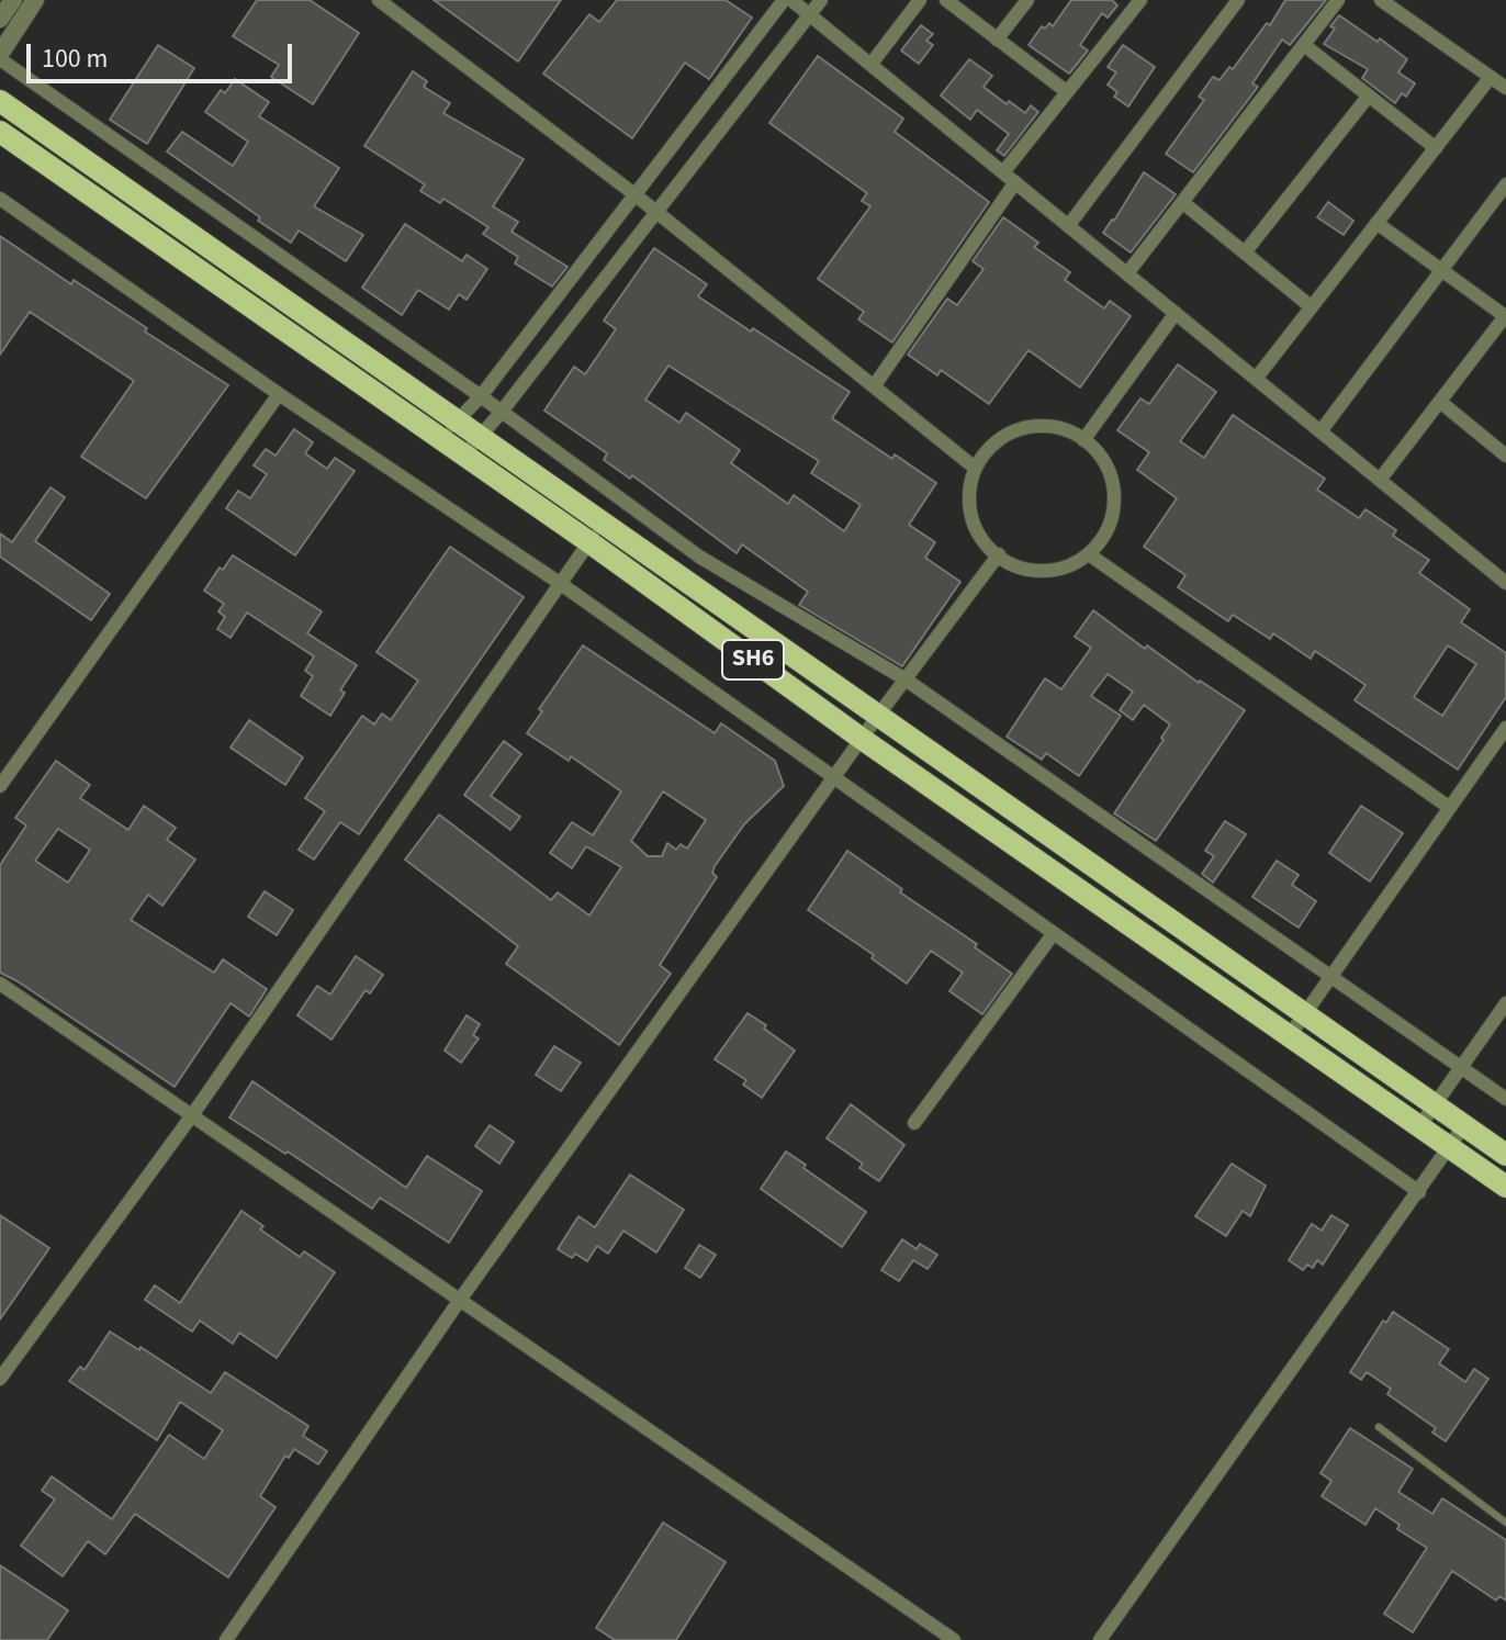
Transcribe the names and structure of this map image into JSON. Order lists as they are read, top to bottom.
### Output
{
  "streets": {
    "main road": ["SH6"]
  },
  "scale_bar": "100 m"
}
